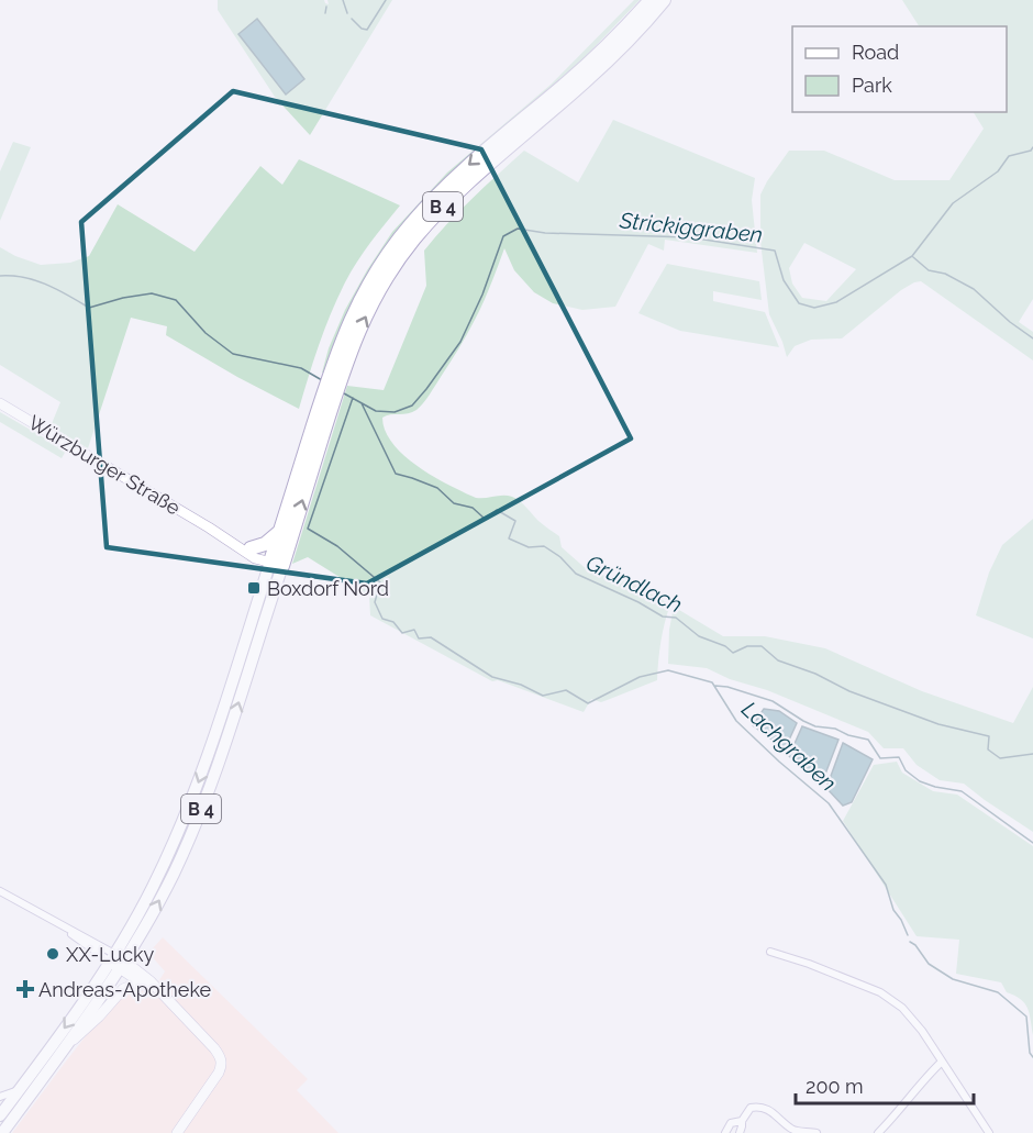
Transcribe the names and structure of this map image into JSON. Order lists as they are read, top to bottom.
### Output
{
  "streets": {
    "highway": ["B 4"],
    "main road": ["Würzburger Straße"]
  },
  "crossings": [
    ["B 4", "Würzburger Straße"]
  ],
  "water": ["Strickiggraben", "Gründlach", "Lachgraben"],
  "places": {
    "transit": ["Boxdorf Nord"],
    "other": ["XX-Lucky"],
    "health": ["Andreas-Apotheke"]
  },
  "legend": ["Road", "Park"],
  "scale_bar": "200 m"
}
